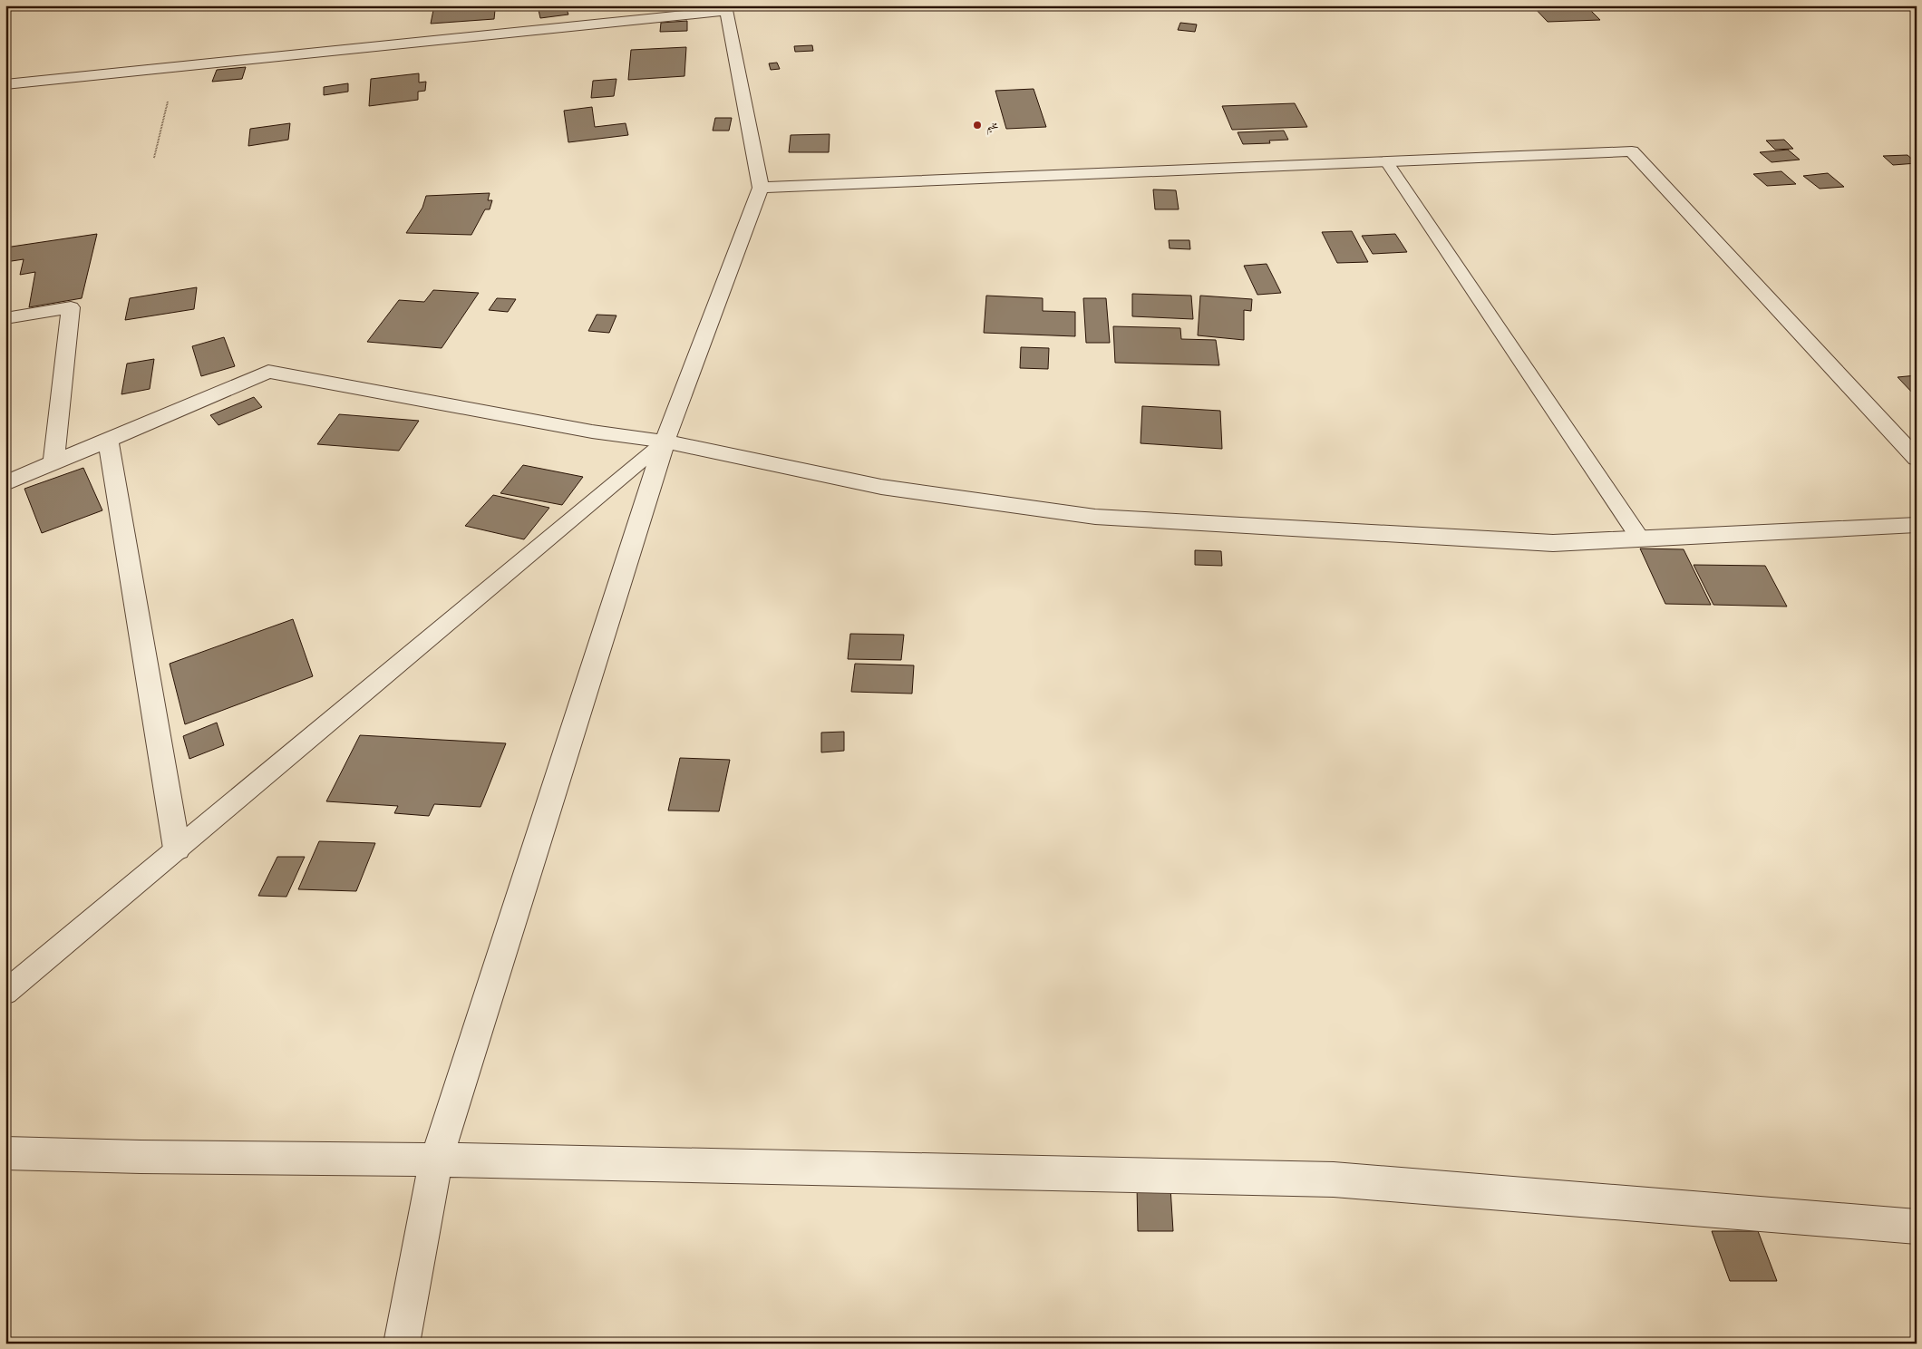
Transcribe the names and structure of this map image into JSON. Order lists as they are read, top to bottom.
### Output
{
  "places": ["مخيم"]
}
